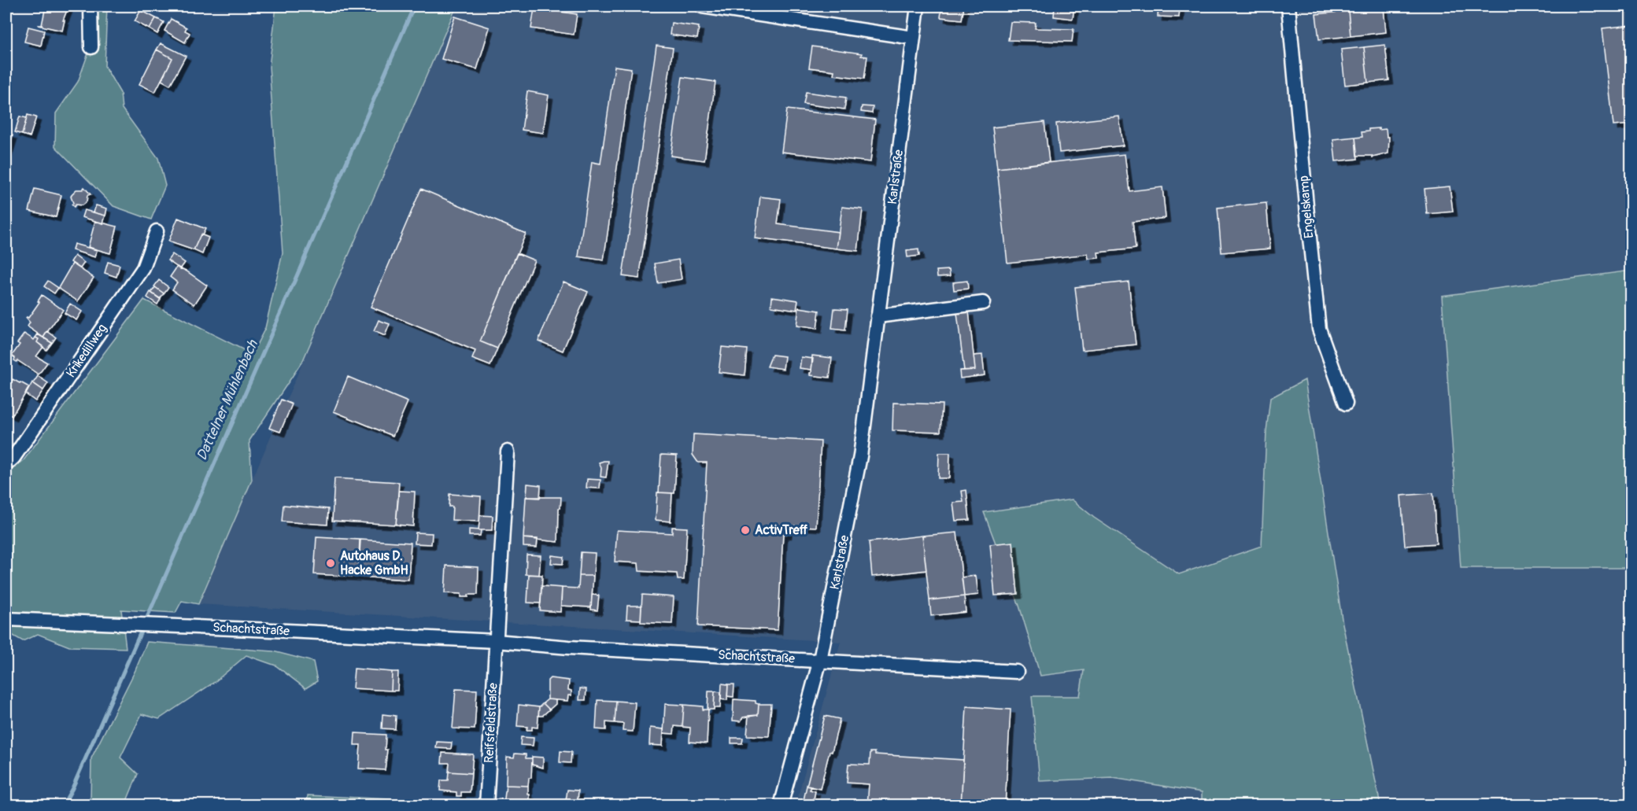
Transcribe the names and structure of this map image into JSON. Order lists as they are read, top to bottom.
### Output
{
  "streets": {
    "street": [
      "Karlstraße",
      "Engelskamp",
      "Krikedillweg",
      "Schachtstraße",
      "Reifsfeldstraße"
    ]
  },
  "crossings": [
    ["Karlstraße", "Schachtstraße"],
    ["Schachtstraße", "Reifsfeldstraße"]
  ],
  "water": ["Dattelner Mühlenbach"],
  "places": ["ActivTreff", "Autohaus D. Hacke GmbH"]
}
